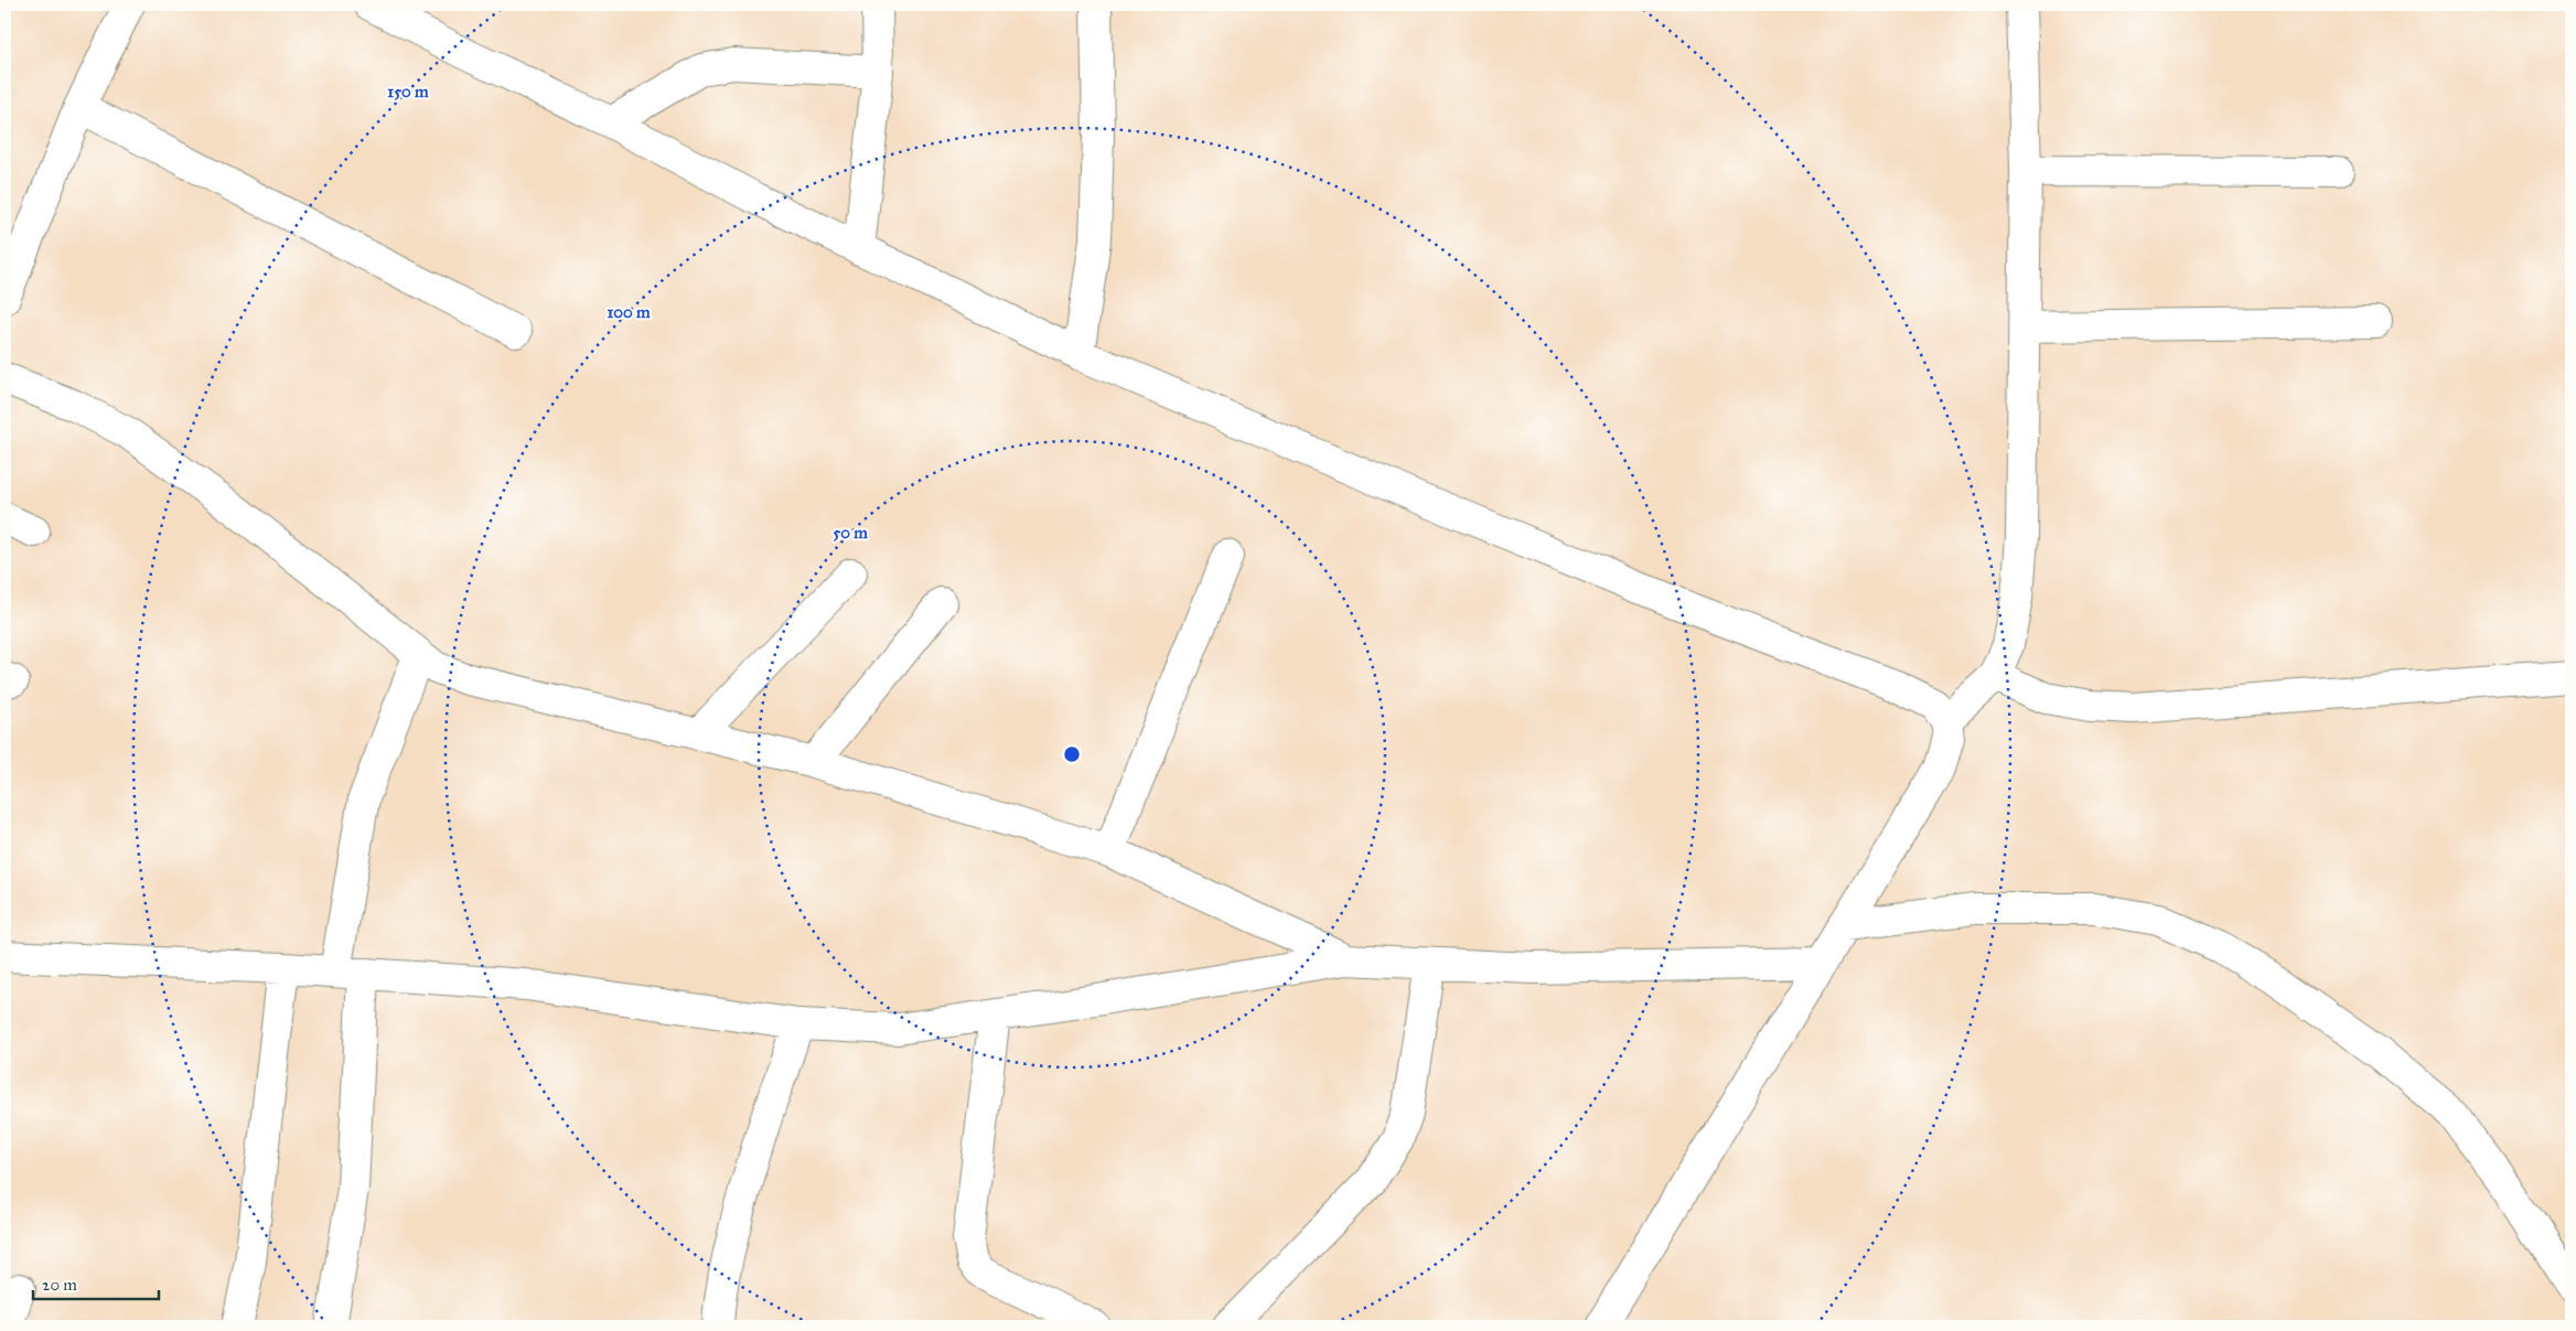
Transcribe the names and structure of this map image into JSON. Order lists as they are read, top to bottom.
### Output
{
  "scale_bar": "20 m",
  "rings": ["150 m", "100 m", "50 m"]
}
